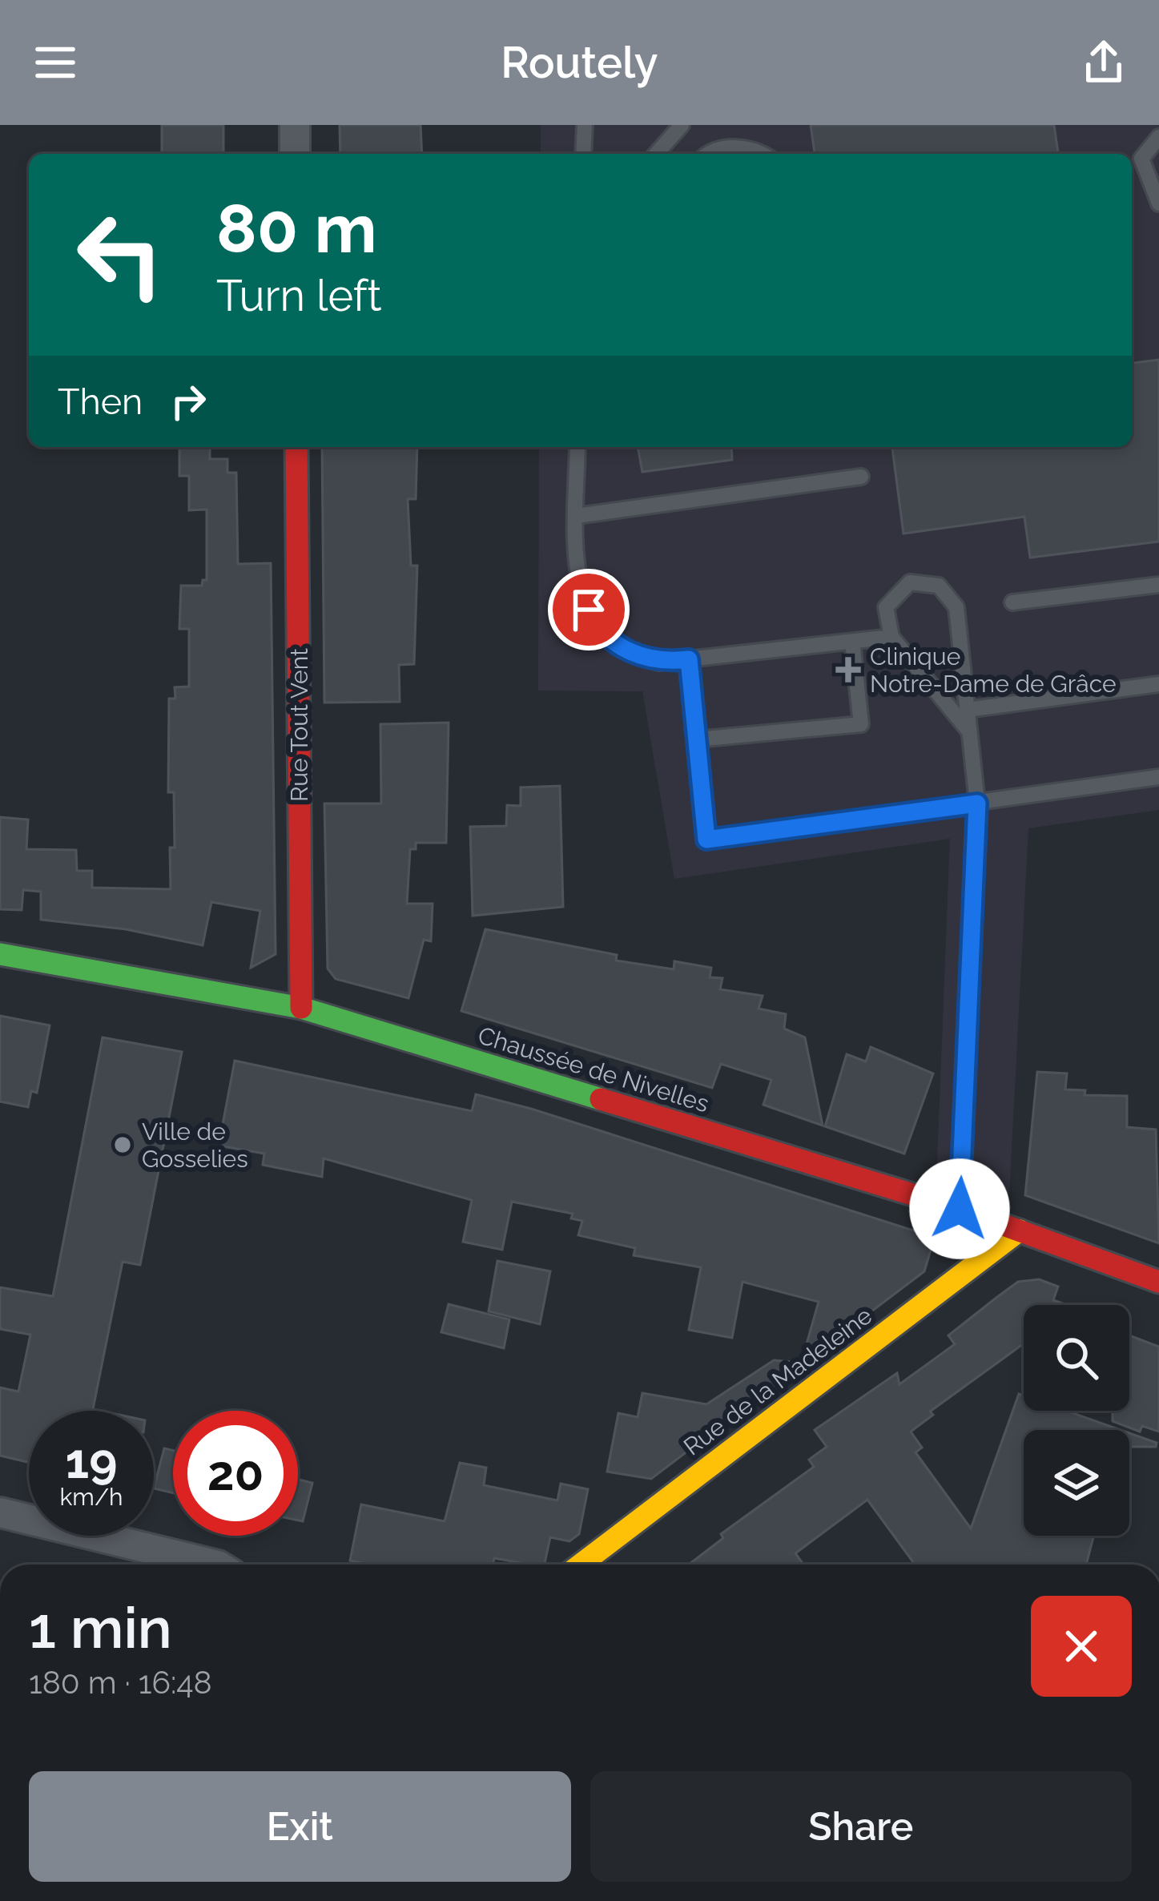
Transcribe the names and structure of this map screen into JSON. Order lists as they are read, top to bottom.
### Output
{
  "streets": {
    "main road": ["Rue Tout Vent", "Chaussée de Nivelles", "Rue de la Madeleine"]
  },
  "crossings": [
    ["Rue Tout Vent", "Chaussée de Nivelles"],
    ["Chaussée de Nivelles", "Rue de la Madeleine"]
  ],
  "places": {
    "health": ["Clinique Notre-Dame de Grâce"],
    "other": ["Ville de Gosselies"]
  },
  "page": {
    "header": "Routely",
    "turn": ["80 m", "Turn left"],
    "then": "Then",
    "speed": "19 km/h",
    "limit": "20",
    "heading": ["1 min", "180 m · 16:48"],
    "buttons": ["Exit", "Share"]
  }
}
